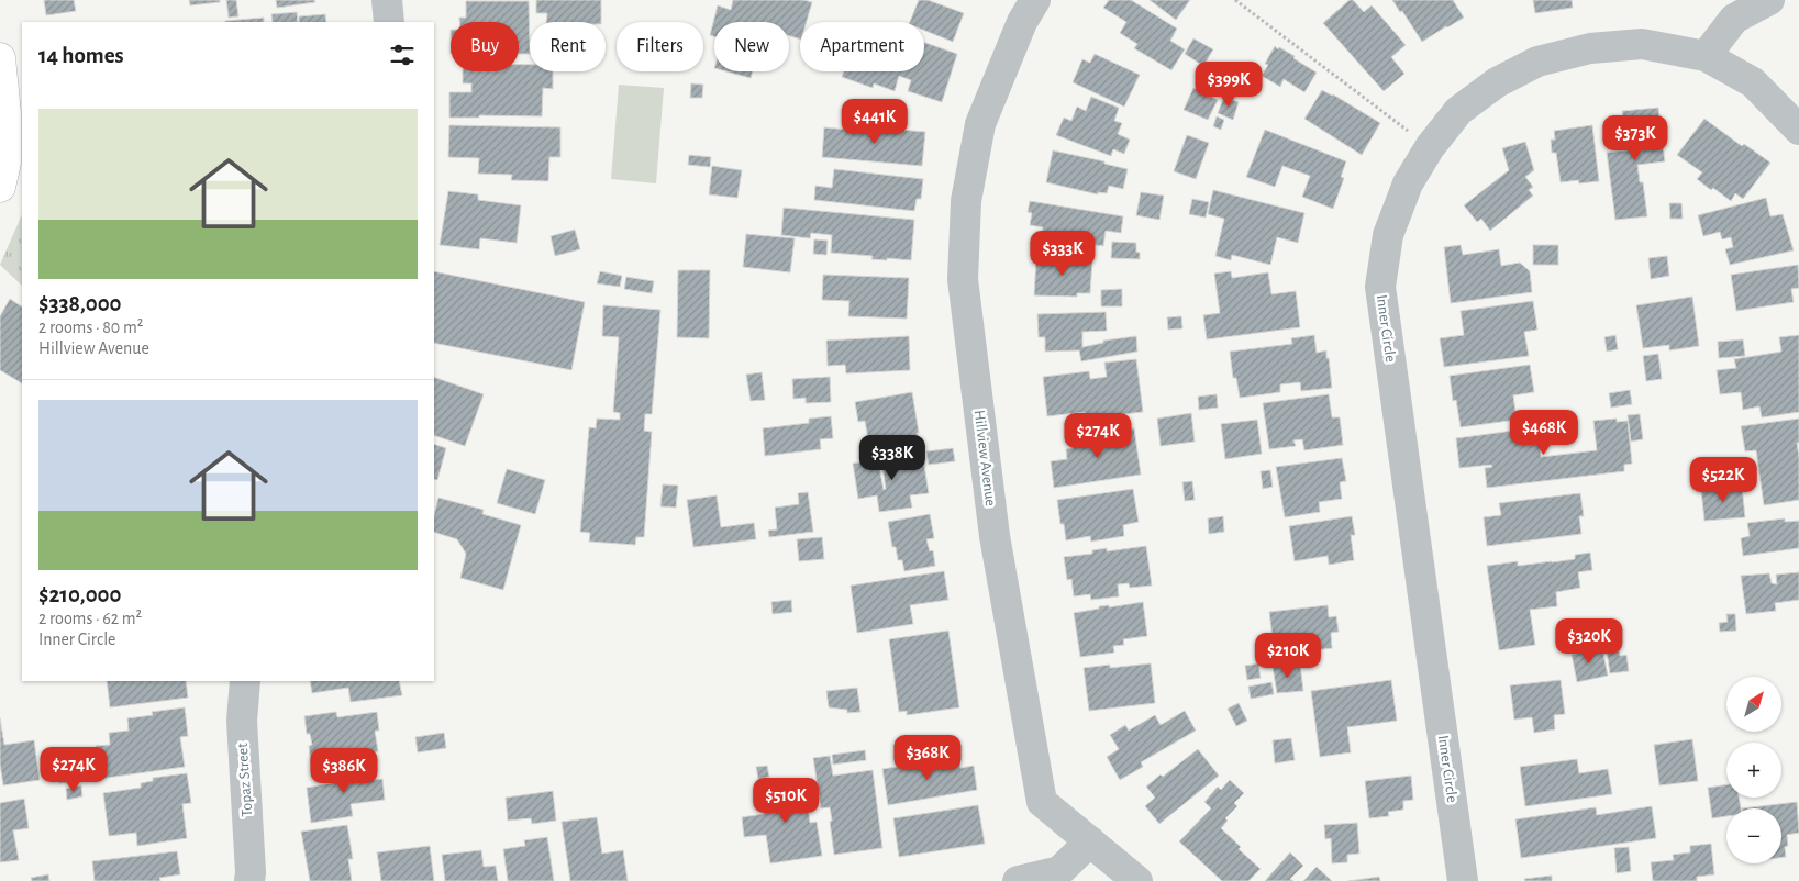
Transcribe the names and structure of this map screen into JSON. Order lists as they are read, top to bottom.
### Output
{
  "streets": {
    "street": ["Inner Circle", "Hillview Avenue", "Topaz Street"]
  },
  "north": "top right",
  "page": {
    "chip": [
      "Buy",
      "Rent",
      "Filters",
      "New",
      "Apartment"
    ],
    "heading": "14 homes",
    "price": [
      "$399K",
      "$441K",
      "$373K",
      "$333K",
      "$468K",
      "$274K",
      "$338K",
      "$522K",
      "$320K",
      "$210K",
      "$368K",
      "$274K",
      "$386K",
      "$510K"
    ],
    "list": [
      {
        "name": "$338,000",
        "note": "2 rooms · 80 m² · Hillview Avenue"
      },
      {
        "name": "$210,000",
        "note": "2 rooms · 62 m² · Inner Circle"
      }
    ],
    "map_buttons": ["+", "−"]
  }
}
